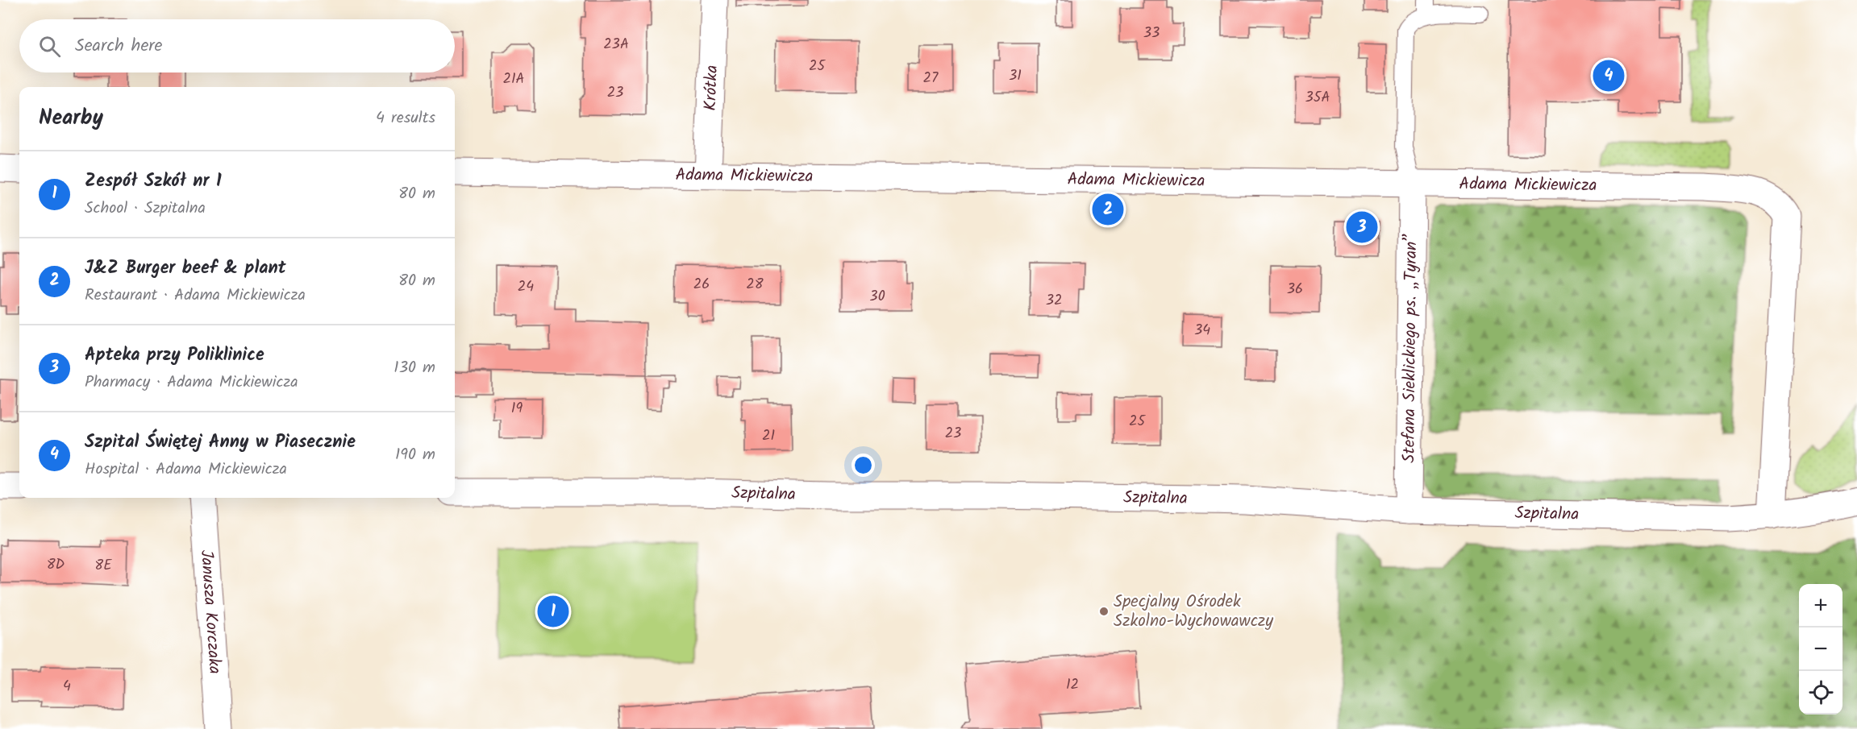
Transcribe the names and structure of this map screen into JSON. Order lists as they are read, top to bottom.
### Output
{
  "streets": {
    "street": [
      "Krótka",
      "Adama Mickiewicza",
      "Stefana Sieklickiego ps. „Tyran”",
      "Szpitalna",
      "Janusza Korczaka"
    ]
  },
  "crossings": [
    ["Krótka", "Adama Mickiewicza"],
    ["Adama Mickiewicza", "Stefana Sieklickiego ps. „Tyran”"],
    ["Adama Mickiewicza", "Szpitalna"],
    ["Stefana Sieklickiego ps. „Tyran”", "Szpitalna"]
  ],
  "places": ["Specjalny Ośrodek Szkolno-Wychowawczy"],
  "house_numbers": [
    "33",
    "23A",
    "25",
    "31",
    "27",
    "21A",
    "23",
    "35A",
    "26",
    "28",
    "24",
    "36",
    "30",
    "32",
    "34",
    "19",
    "25",
    "23",
    "21",
    "8D",
    "8E",
    "12",
    "4"
  ],
  "page": {
    "search": "Search here",
    "pins": [
      "4",
      "2",
      "3",
      "1"
    ],
    "heading": ["Nearby", "4 results"],
    "list": [
      {
        "mark": "1",
        "name": "Zespół Szkół nr 1",
        "note": "School · Szpitalna",
        "value": "80 m"
      },
      {
        "mark": "2",
        "name": "J&Z Burger beef & plant",
        "note": "Restaurant · Adama Mickiewicza",
        "value": "80 m"
      },
      {
        "mark": "3",
        "name": "Apteka przy Poliklinice",
        "note": "Pharmacy · Adama Mickiewicza",
        "value": "130 m"
      },
      {
        "mark": "4",
        "name": "Szpital Świętej Anny w Piasecznie",
        "note": "Hospital · Adama Mickiewicza",
        "value": "190 m"
      }
    ],
    "map_buttons": ["+", "−"]
  }
}
